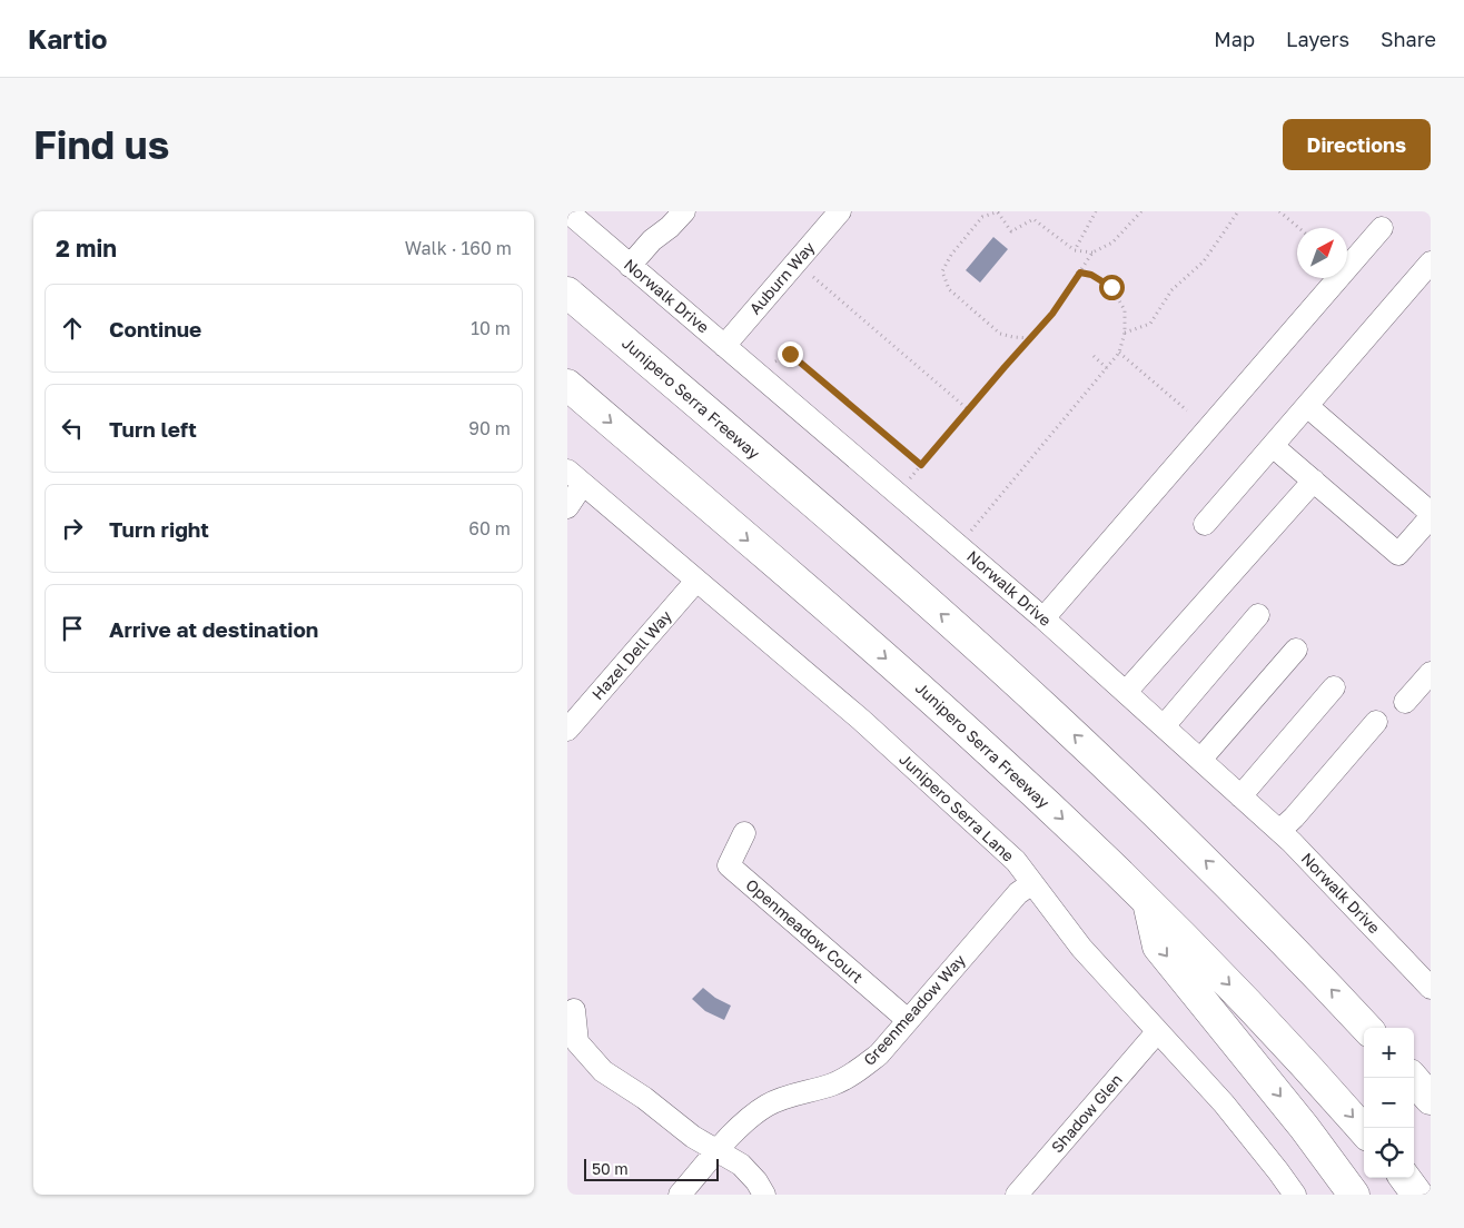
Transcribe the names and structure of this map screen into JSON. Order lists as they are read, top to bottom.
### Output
{
  "streets": {
    "highway": ["Junipero Serra Freeway"],
    "street": [
      "Auburn Way",
      "Norwalk Drive",
      "Hazel Dell Way",
      "Junipero Serra Lane",
      "Openmeadow Court",
      "Greenmeadow Way",
      "Shadow Glen"
    ]
  },
  "crossings": [
    ["Auburn Way", "Norwalk Drive"],
    ["Hazel Dell Way", "Junipero Serra Lane"],
    ["Junipero Serra Lane", "Greenmeadow Way"],
    ["Junipero Serra Lane", "Shadow Glen"],
    ["Openmeadow Court", "Greenmeadow Way"]
  ],
  "scale_bar": "50 m",
  "north": "top right",
  "page": {
    "header": "Kartio",
    "nav": ["Map", "Layers", "Share"],
    "buttons": "Directions",
    "title": "Find us",
    "heading": ["2 min", "Walk · 160 m"],
    "list": [
      ["Continue", "10 m"],
      ["Turn left", "90 m"],
      ["Turn right", "60 m"],
      "Arrive at destination"
    ],
    "map_buttons": ["+", "−"],
    "scale": "50 m"
  }
}
